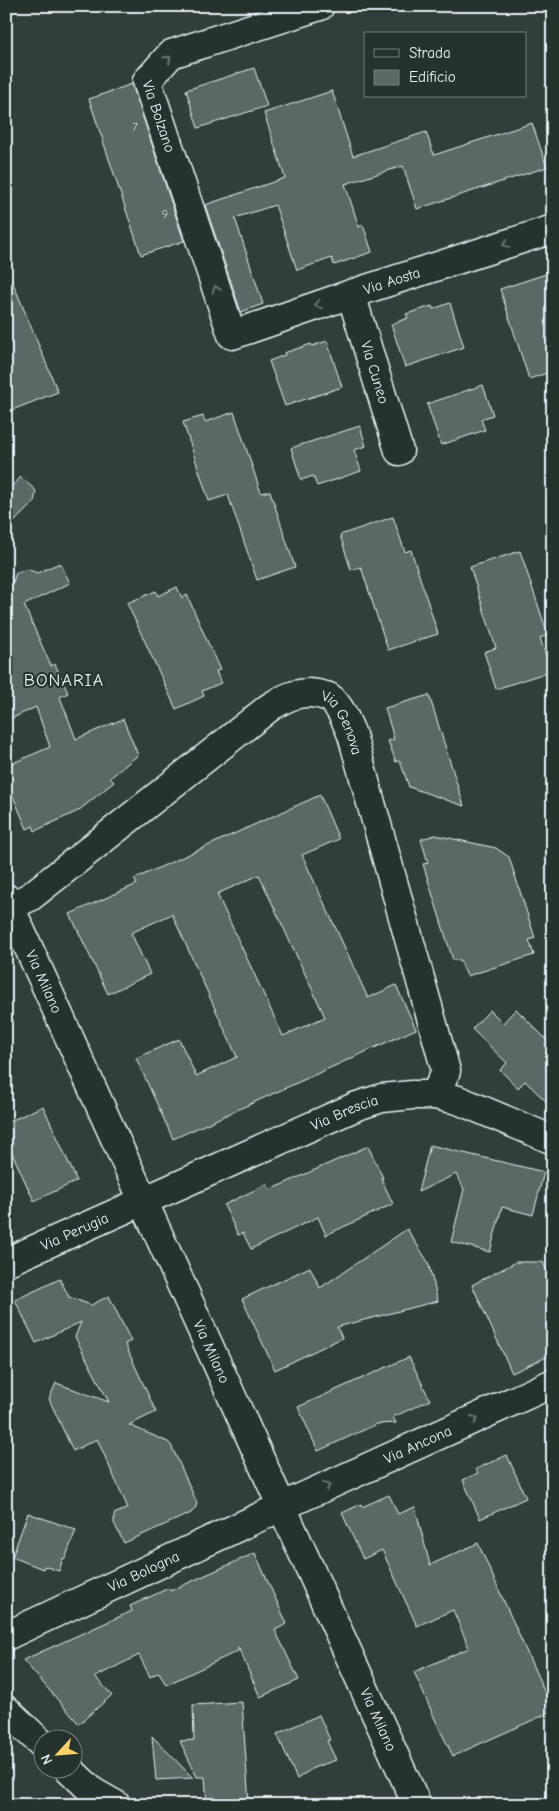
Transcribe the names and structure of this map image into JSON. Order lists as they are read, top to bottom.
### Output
{
  "streets": {
    "street": [
      "Via Bolzano",
      "Via Aosta",
      "Via Cuneo",
      "Via Genova",
      "Via Milano",
      "Via Brescia",
      "Via Perugia",
      "Via Ancona",
      "Via Bologna"
    ]
  },
  "crossings": [
    ["Via Bolzano", "Via Aosta"],
    ["Via Aosta", "Via Cuneo"],
    ["Via Genova", "Via Milano"],
    ["Via Genova", "Via Brescia"],
    ["Via Milano", "Via Brescia"],
    ["Via Milano", "Via Perugia"],
    ["Via Milano", "Via Ancona"],
    ["Via Milano", "Via Bologna"],
    ["Via Brescia", "Via Perugia"],
    ["Via Ancona", "Via Bologna"]
  ],
  "one_way": ["Via Aosta", "Via Ancona"],
  "districts": ["BONARIA"],
  "house_numbers": ["7", "9"],
  "legend": ["Strada", "Edificio"],
  "north": "bottom left"
}
